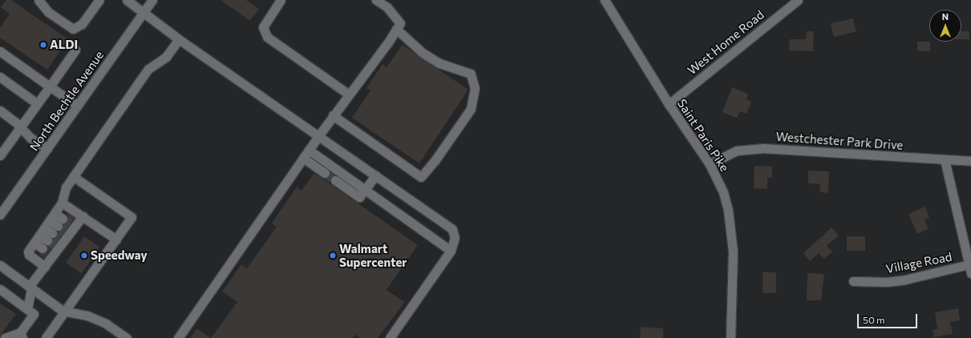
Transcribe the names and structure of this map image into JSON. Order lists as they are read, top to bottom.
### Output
{
  "streets": {
    "street": [
      "West Home Road",
      "North Bechtle Avenue",
      "Saint Paris Pike",
      "Westchester Park Drive",
      "Village Road"
    ]
  },
  "crossings": [
    ["West Home Road", "Saint Paris Pike"],
    ["Saint Paris Pike", "Westchester Park Drive"]
  ],
  "places": ["ALDI", "Speedway", "Walmart Supercenter"],
  "scale_bar": "50 m",
  "north": "top"
}
